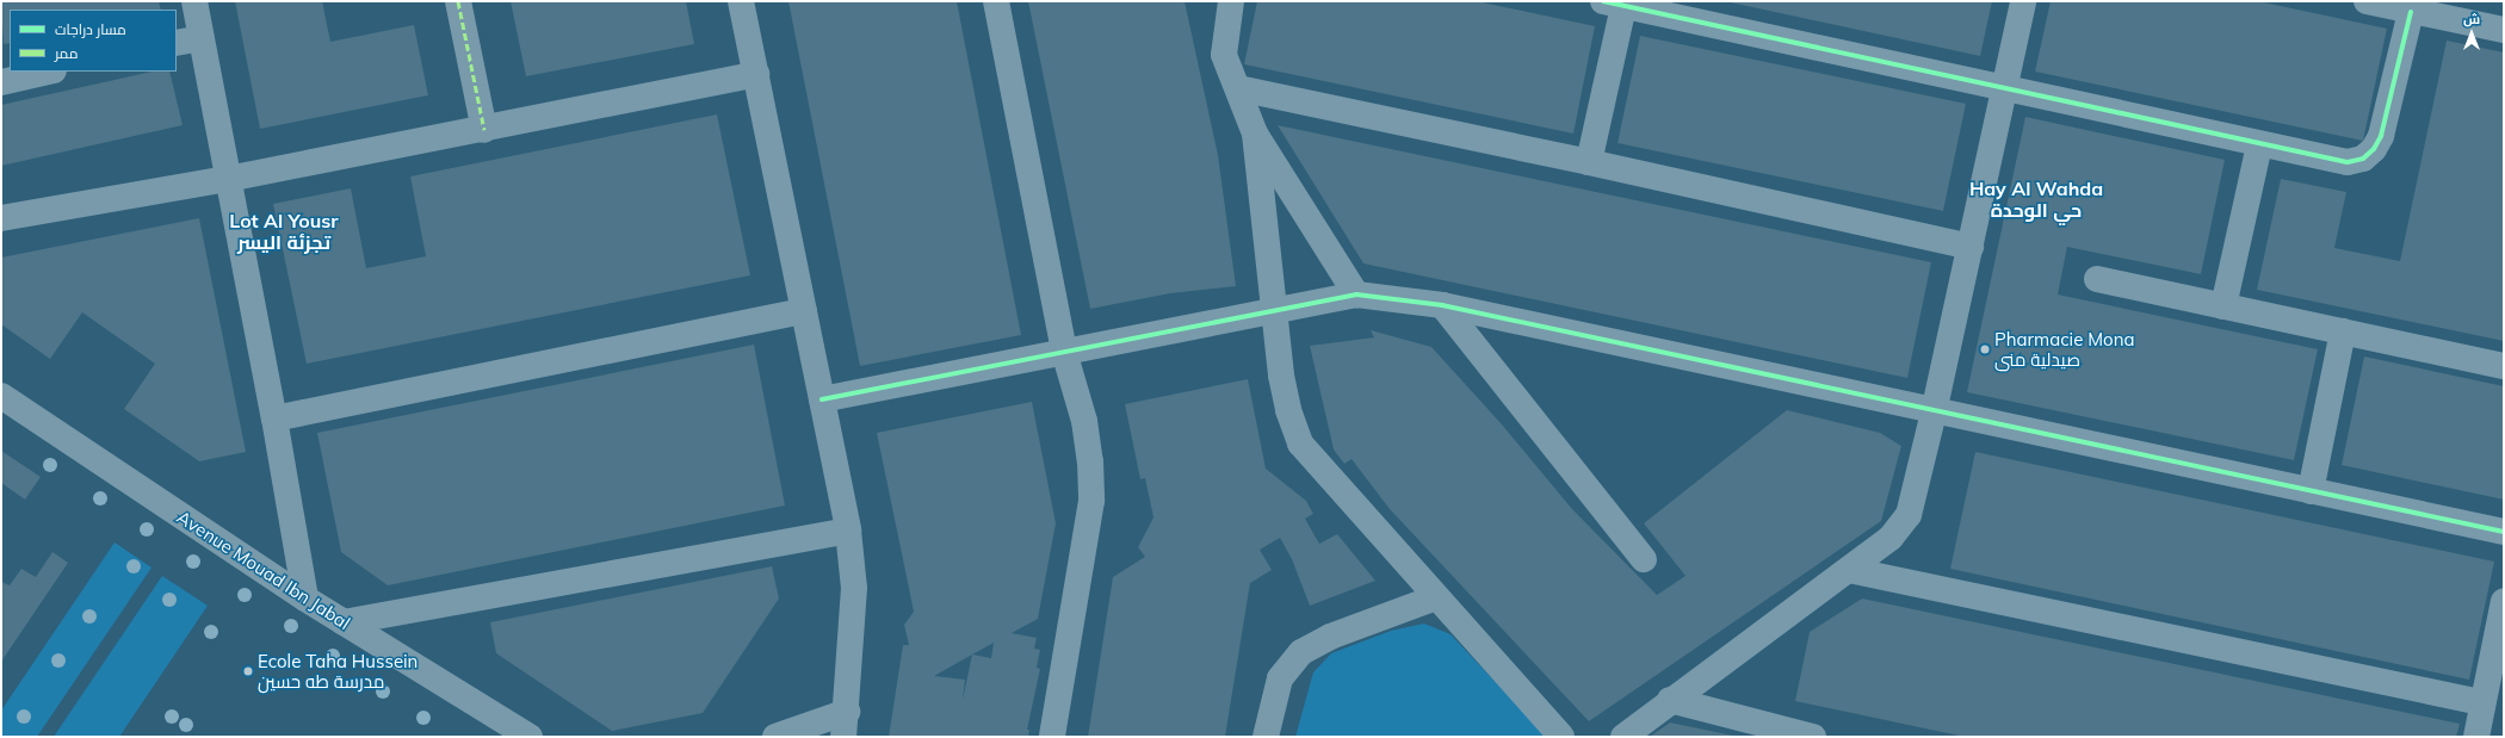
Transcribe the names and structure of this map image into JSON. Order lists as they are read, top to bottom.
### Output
{
  "streets": {
    "street": ["Avenue Mouad Ibn Jabal"]
  },
  "districts": ["Hay Al Wahda حي الوحدة", "Lot Al Yousr تجزئة اليسر"],
  "places": ["Pharmacie Mona صيدلية منى", "Ecole Taha Hussein مدرسة طه حسين"],
  "legend": ["مسار دراجات", "ممر"],
  "north": "top"
}
